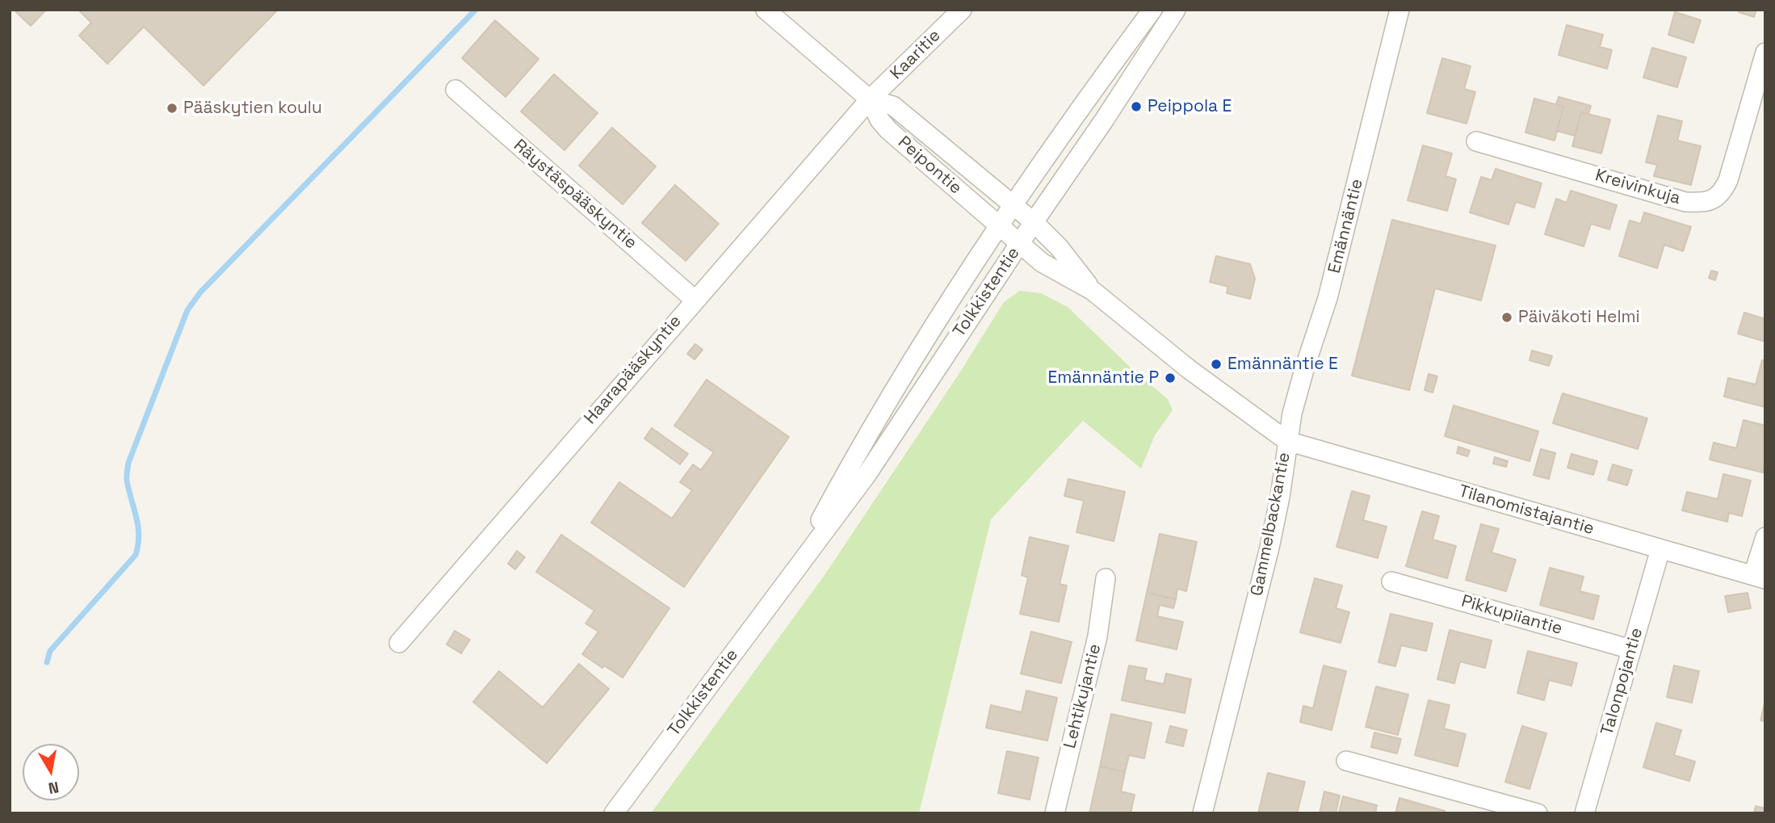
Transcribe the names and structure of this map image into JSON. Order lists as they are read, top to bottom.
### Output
{
  "streets": {
    "street": [
      "Kaaritie",
      "Peipontie",
      "Kreivinkuja",
      "Räystäspääskyntie",
      "Emännäntie",
      "Tolkkistentie",
      "Haarapääskyntie",
      "Tilanomistajantie",
      "Gammelbackantie",
      "Pikkupiiantie",
      "Talonpojantie",
      "Lehtikujantie"
    ]
  },
  "crossings": [
    ["Kaaritie", "Peipontie"],
    ["Kaaritie", "Haarapääskyntie"],
    ["Peipontie", "Tolkkistentie"],
    ["Peipontie", "Haarapääskyntie"],
    ["Peipontie", "Gammelbackantie"],
    ["Räystäspääskyntie", "Haarapääskyntie"],
    ["Emännäntie", "Tilanomistajantie"],
    ["Emännäntie", "Gammelbackantie"],
    ["Tolkkistentie", "Gammelbackantie"],
    ["Tilanomistajantie", "Gammelbackantie"],
    ["Tilanomistajantie", "Talonpojantie"],
    ["Pikkupiiantie", "Talonpojantie"]
  ],
  "places": [
    "Peippola E",
    "Pääskytien koulu",
    "Päiväkoti Helmi",
    "Emännäntie E",
    "Emännäntie P"
  ],
  "north": "bottom"
}
